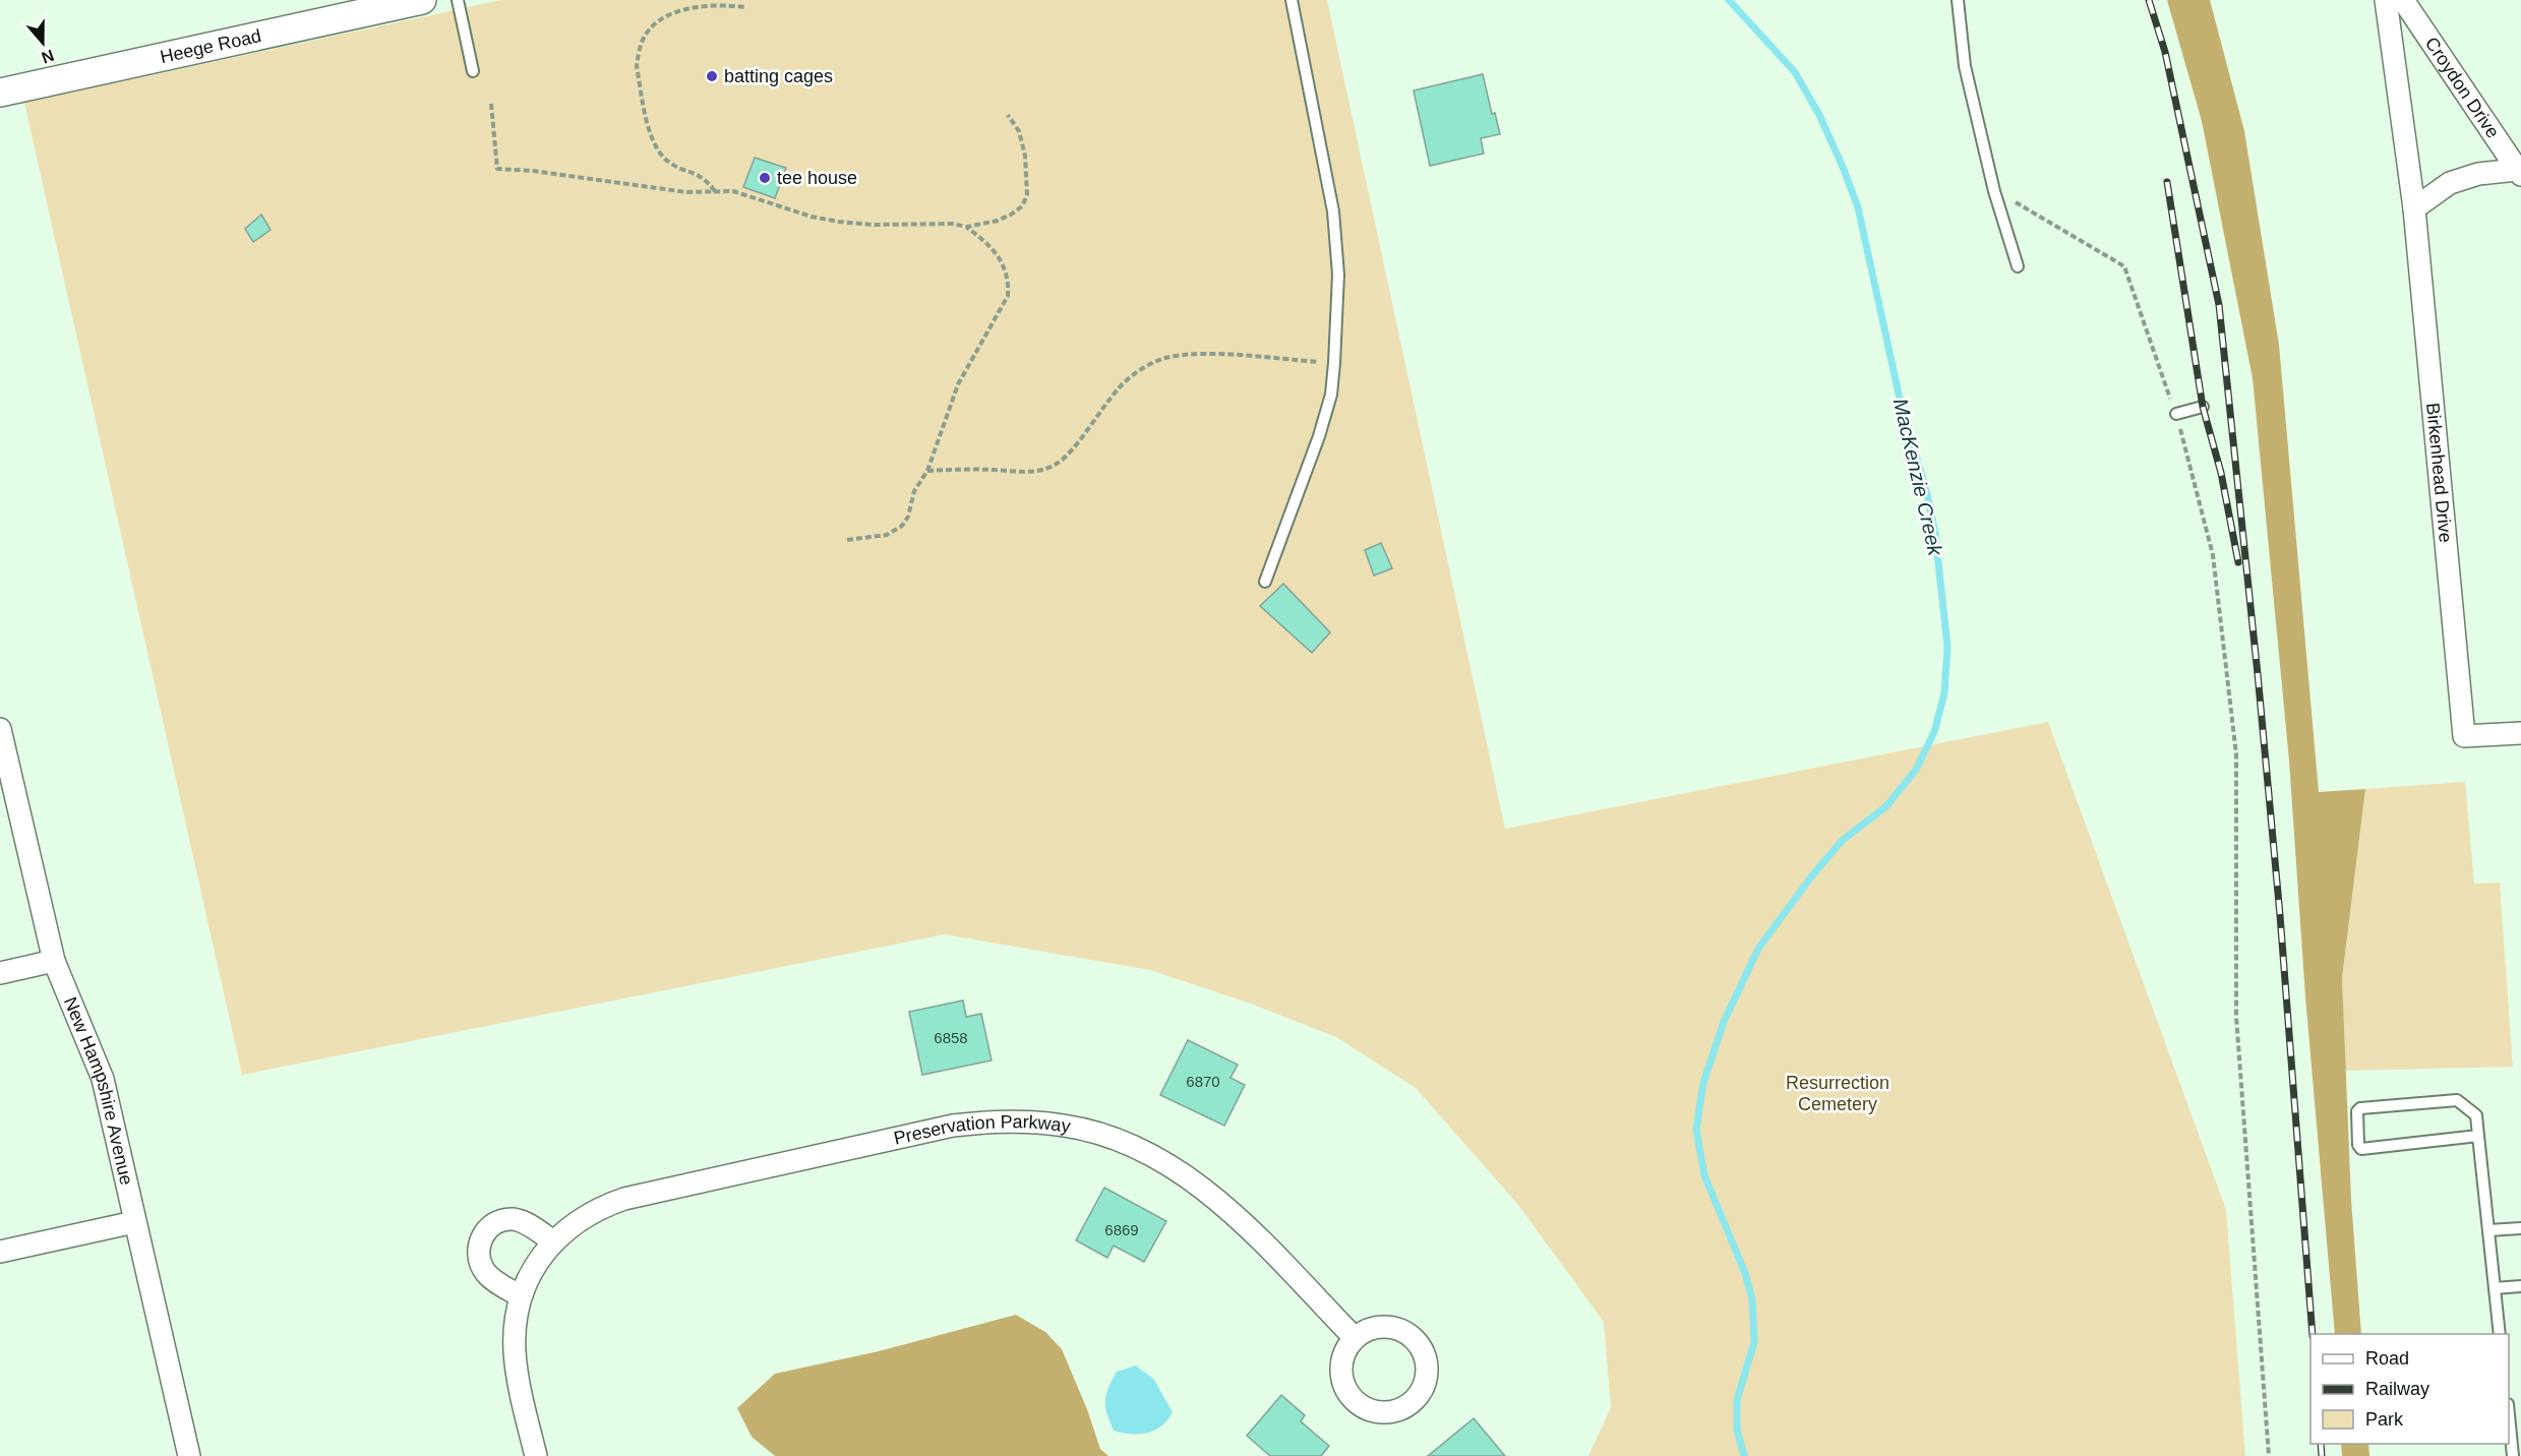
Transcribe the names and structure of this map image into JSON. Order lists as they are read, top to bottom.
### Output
{
  "streets": {
    "street": [
      "Heege Road",
      "Croydon Drive",
      "Birkenhead Drive",
      "New Hampshire Avenue",
      "Preservation Parkway"
    ]
  },
  "water": ["MacKenzie Creek"],
  "parks": ["Resurrection Cemetery"],
  "places": ["batting cages", "tee house"],
  "house_numbers": ["6858", "6870", "6869"],
  "legend": ["Road", "Railway", "Park"],
  "north": "bottom"
}
